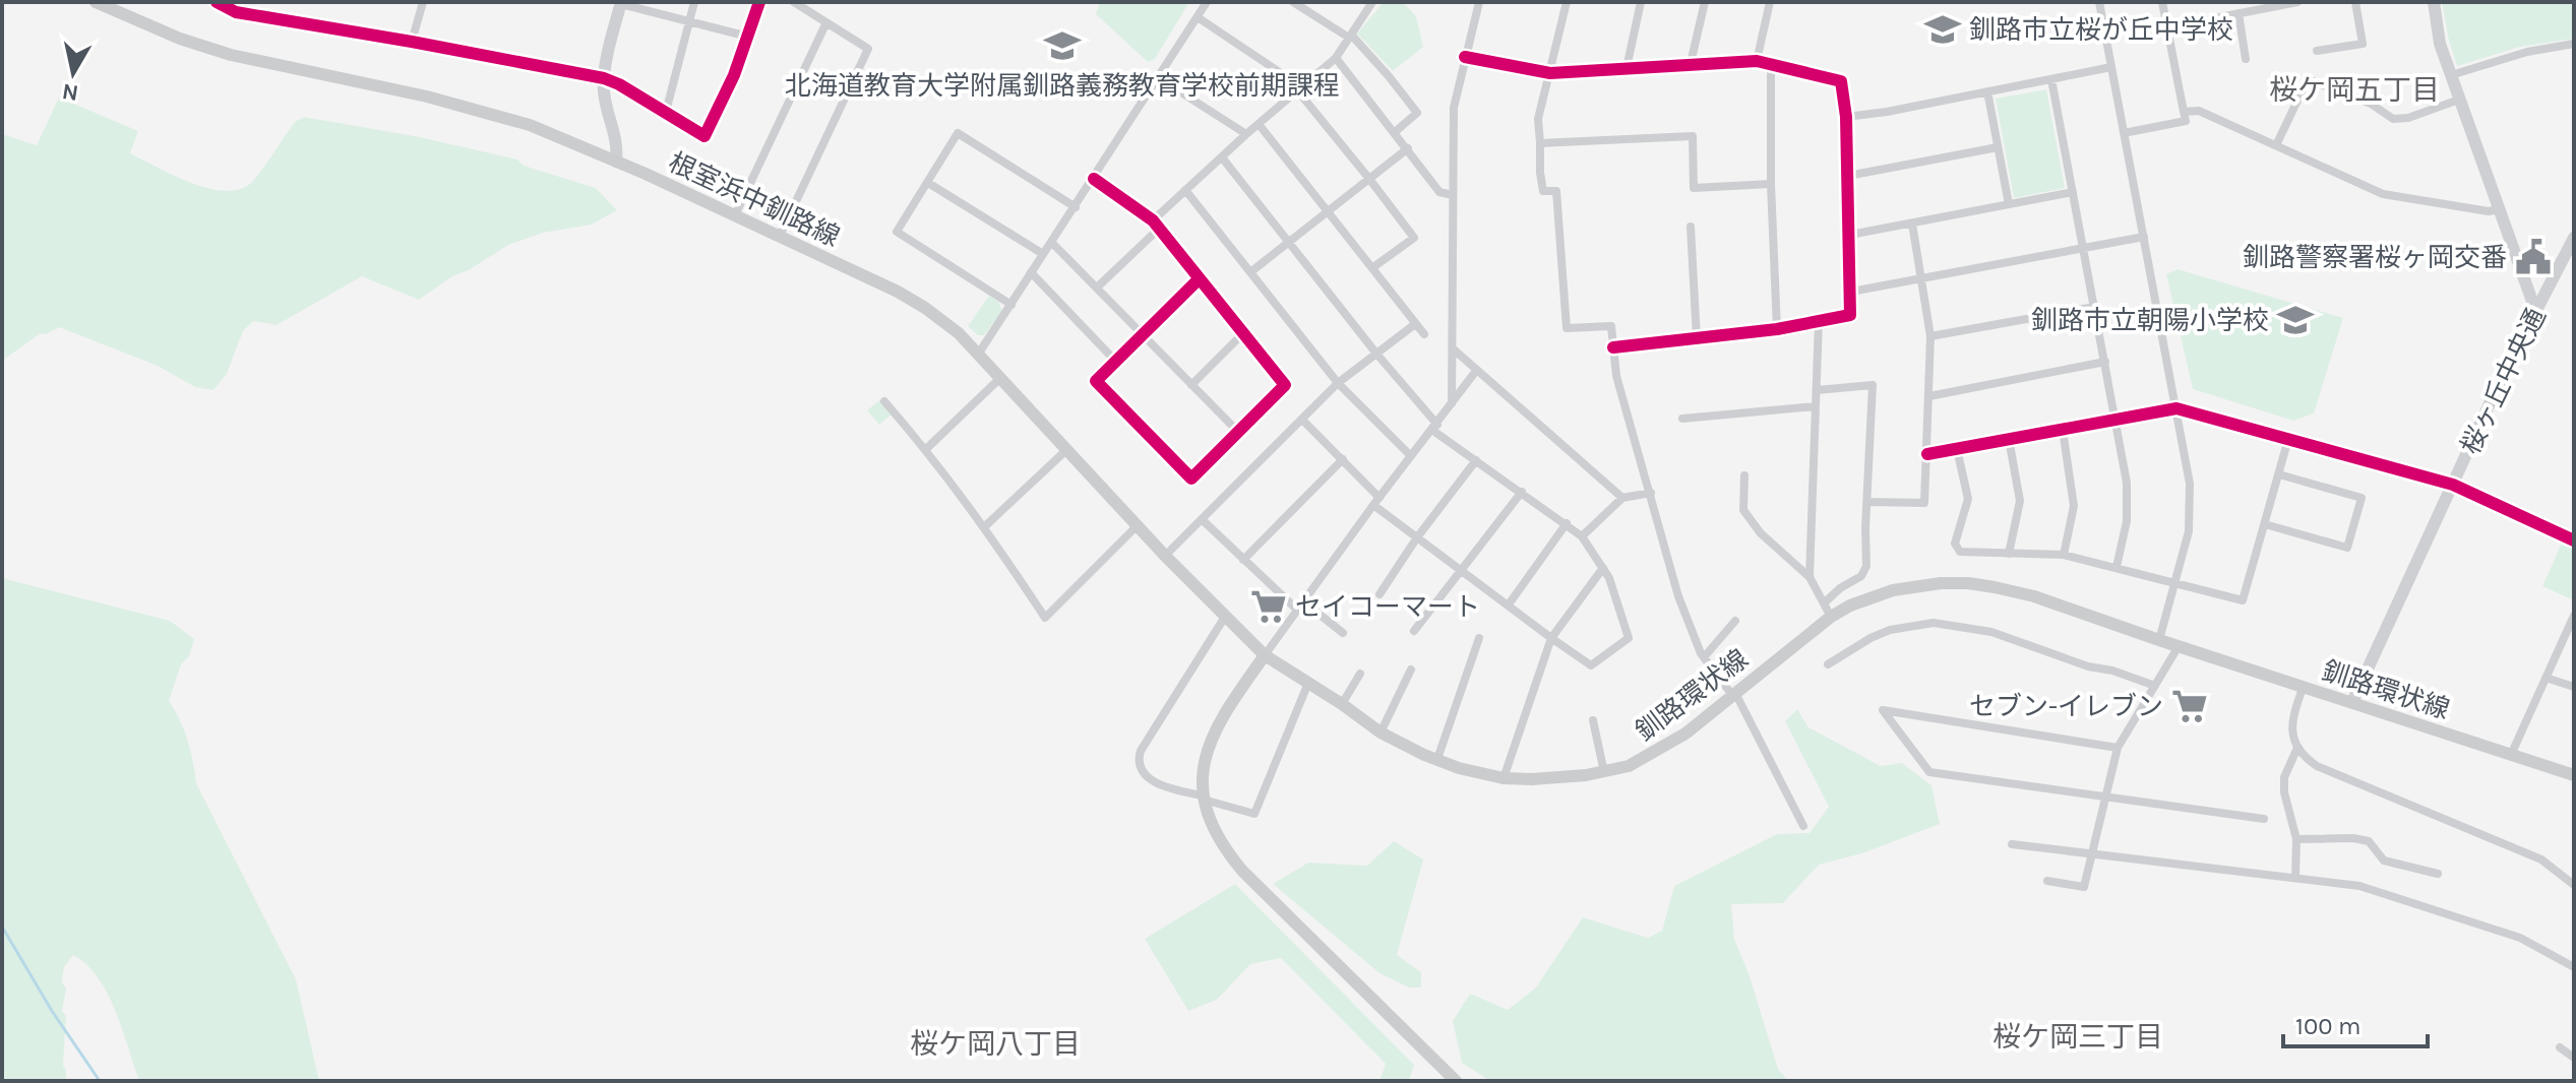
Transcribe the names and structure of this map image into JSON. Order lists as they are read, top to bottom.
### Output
{
  "streets": {
    "main road": ["根室浜中釧路線", "釧路環状線"],
    "street": ["桜ヶ丘中央通"]
  },
  "crossings": [
    ["根室浜中釧路線", "釧路環状線"],
    ["桜ヶ丘中央通", "釧路環状線"]
  ],
  "districts": ["桜ケ岡五丁目", "桜ケ岡三丁目", "桜ケ岡八丁目"],
  "places": {
    "school or university": ["釧路市立桜が丘中学校", "北海道教育大学附属釧路義務教育学校前期課程", "釧路市立朝陽小学校"],
    "public building": ["釧路警察署桜ヶ岡交番"],
    "supermarket": ["セイコーマート", "セブン-イレブン"]
  },
  "scale_bar": "100 m",
  "north": "bottom"
}
